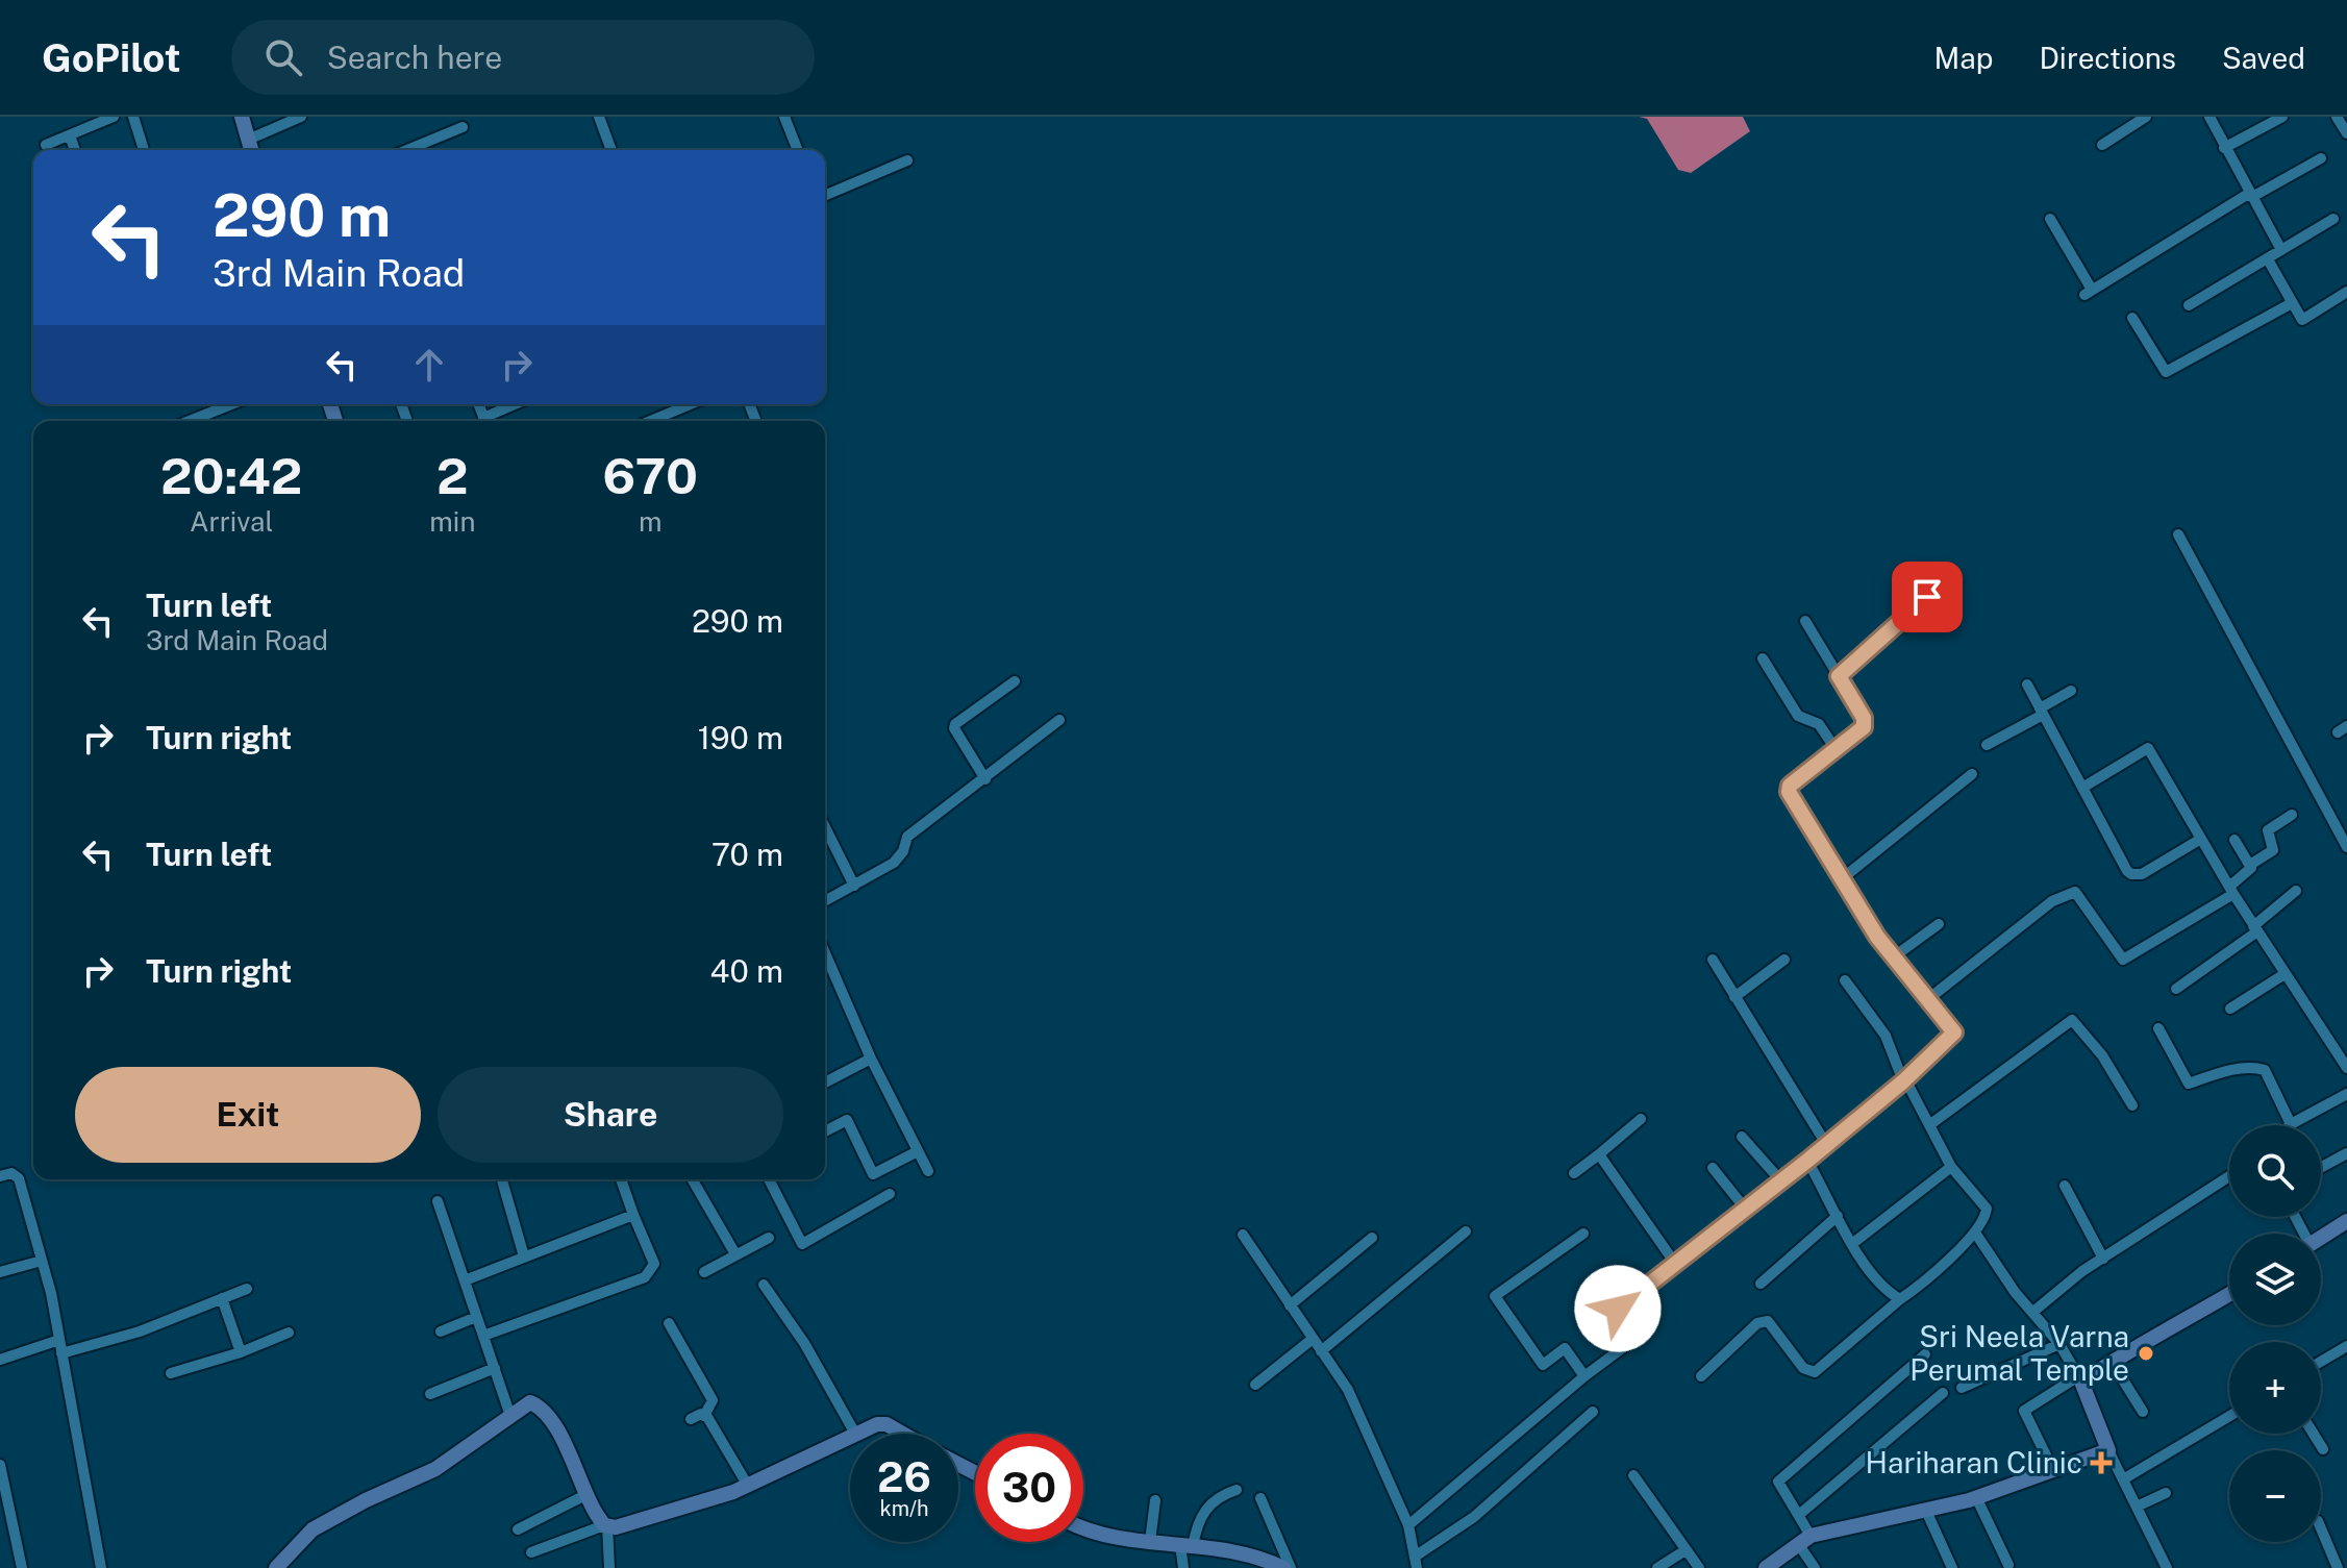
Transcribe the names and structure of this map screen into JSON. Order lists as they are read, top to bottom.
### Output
{
  "places": {
    "other": ["Sri Neela Varna Perumal Temple"],
    "health": ["Hariharan Clinic"]
  },
  "page": {
    "header": "GoPilot",
    "search": "Search here",
    "nav": ["Map", "Directions", "Saved"],
    "turn": ["290 m", "3rd Main Road"],
    "eta": [
      "20:42",
      "Arrival",
      "2",
      "min",
      "670",
      "m"
    ],
    "list": [
      {
        "name": "Turn left",
        "note": "3rd Main Road",
        "value": "290 m"
      },
      {
        "name": "Turn right",
        "value": "190 m"
      },
      {
        "name": "Turn left",
        "value": "70 m"
      },
      {
        "name": "Turn right",
        "value": "40 m"
      }
    ],
    "buttons": ["Exit", "Share"],
    "map_buttons": ["+", "−"],
    "speed": "26 km/h",
    "limit": "30"
  }
}
